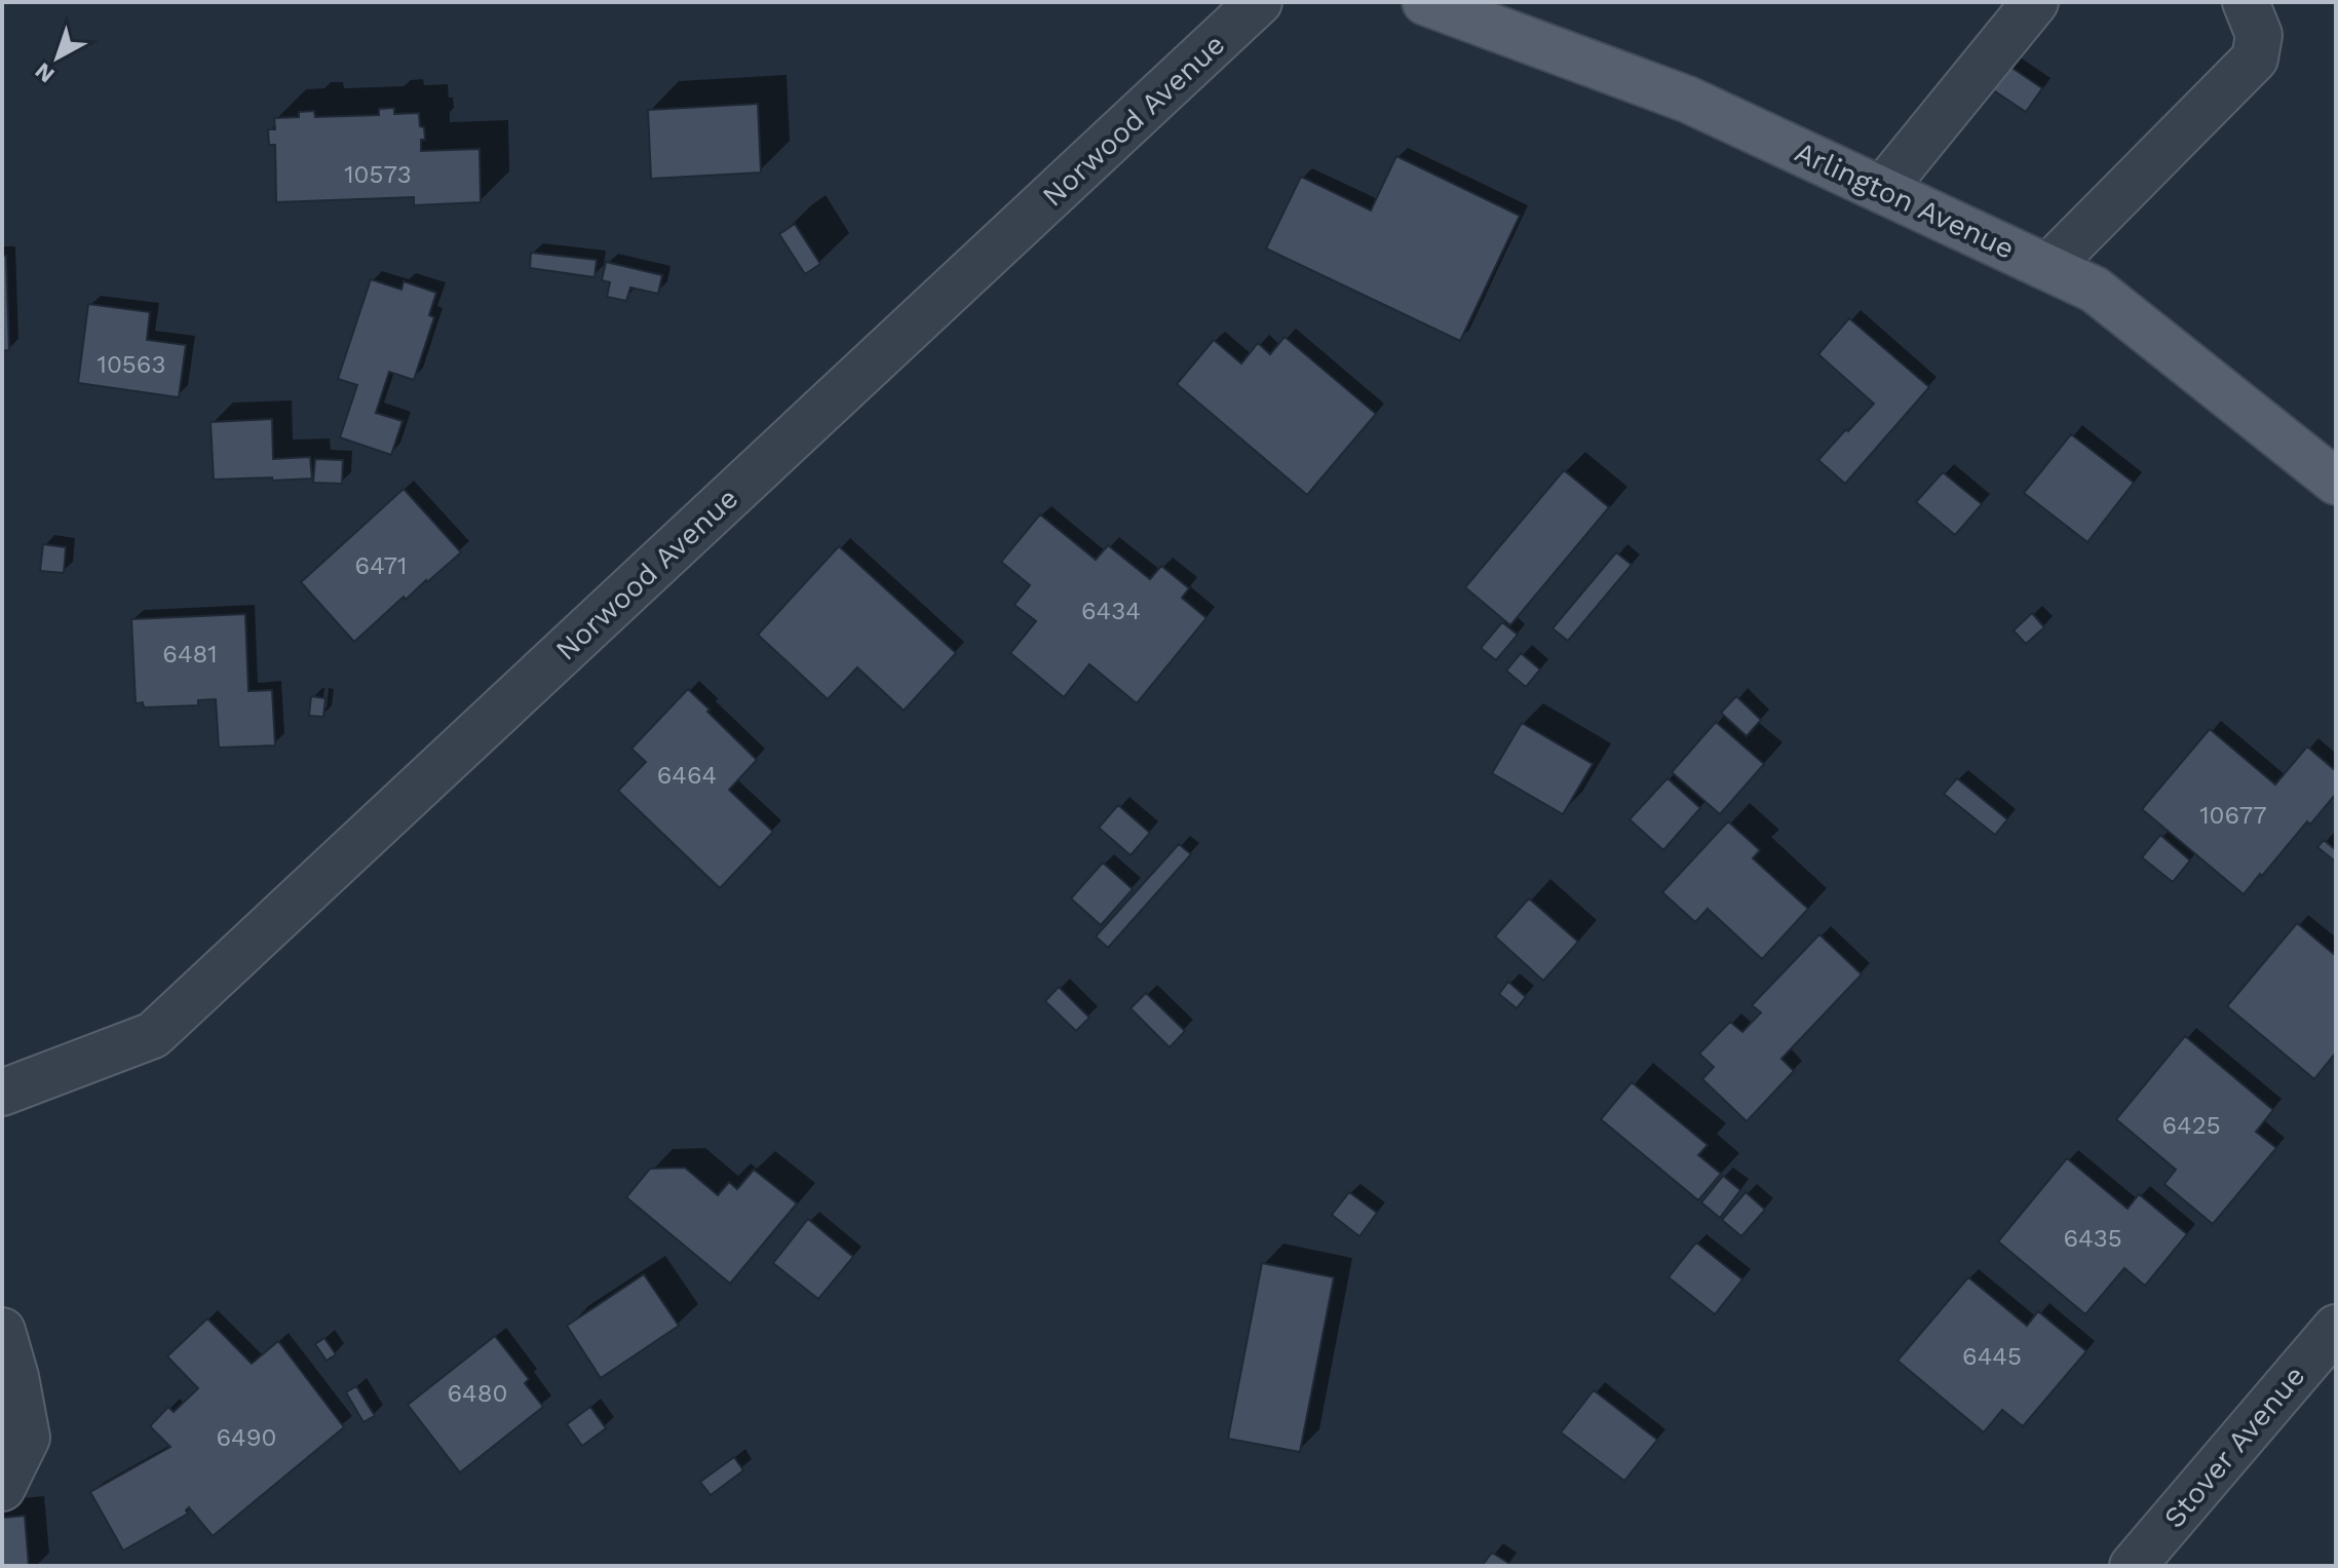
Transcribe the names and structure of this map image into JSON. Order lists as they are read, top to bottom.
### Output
{
  "streets": {
    "main road": ["Arlington Avenue"],
    "street": ["Norwood Avenue", "Stover Avenue"]
  },
  "house_numbers": [
    "10573",
    "10563",
    "6471",
    "6434",
    "6481",
    "6464",
    "10677",
    "6425",
    "6435",
    "6445",
    "6480",
    "6490"
  ],
  "north": "bottom left"
}
